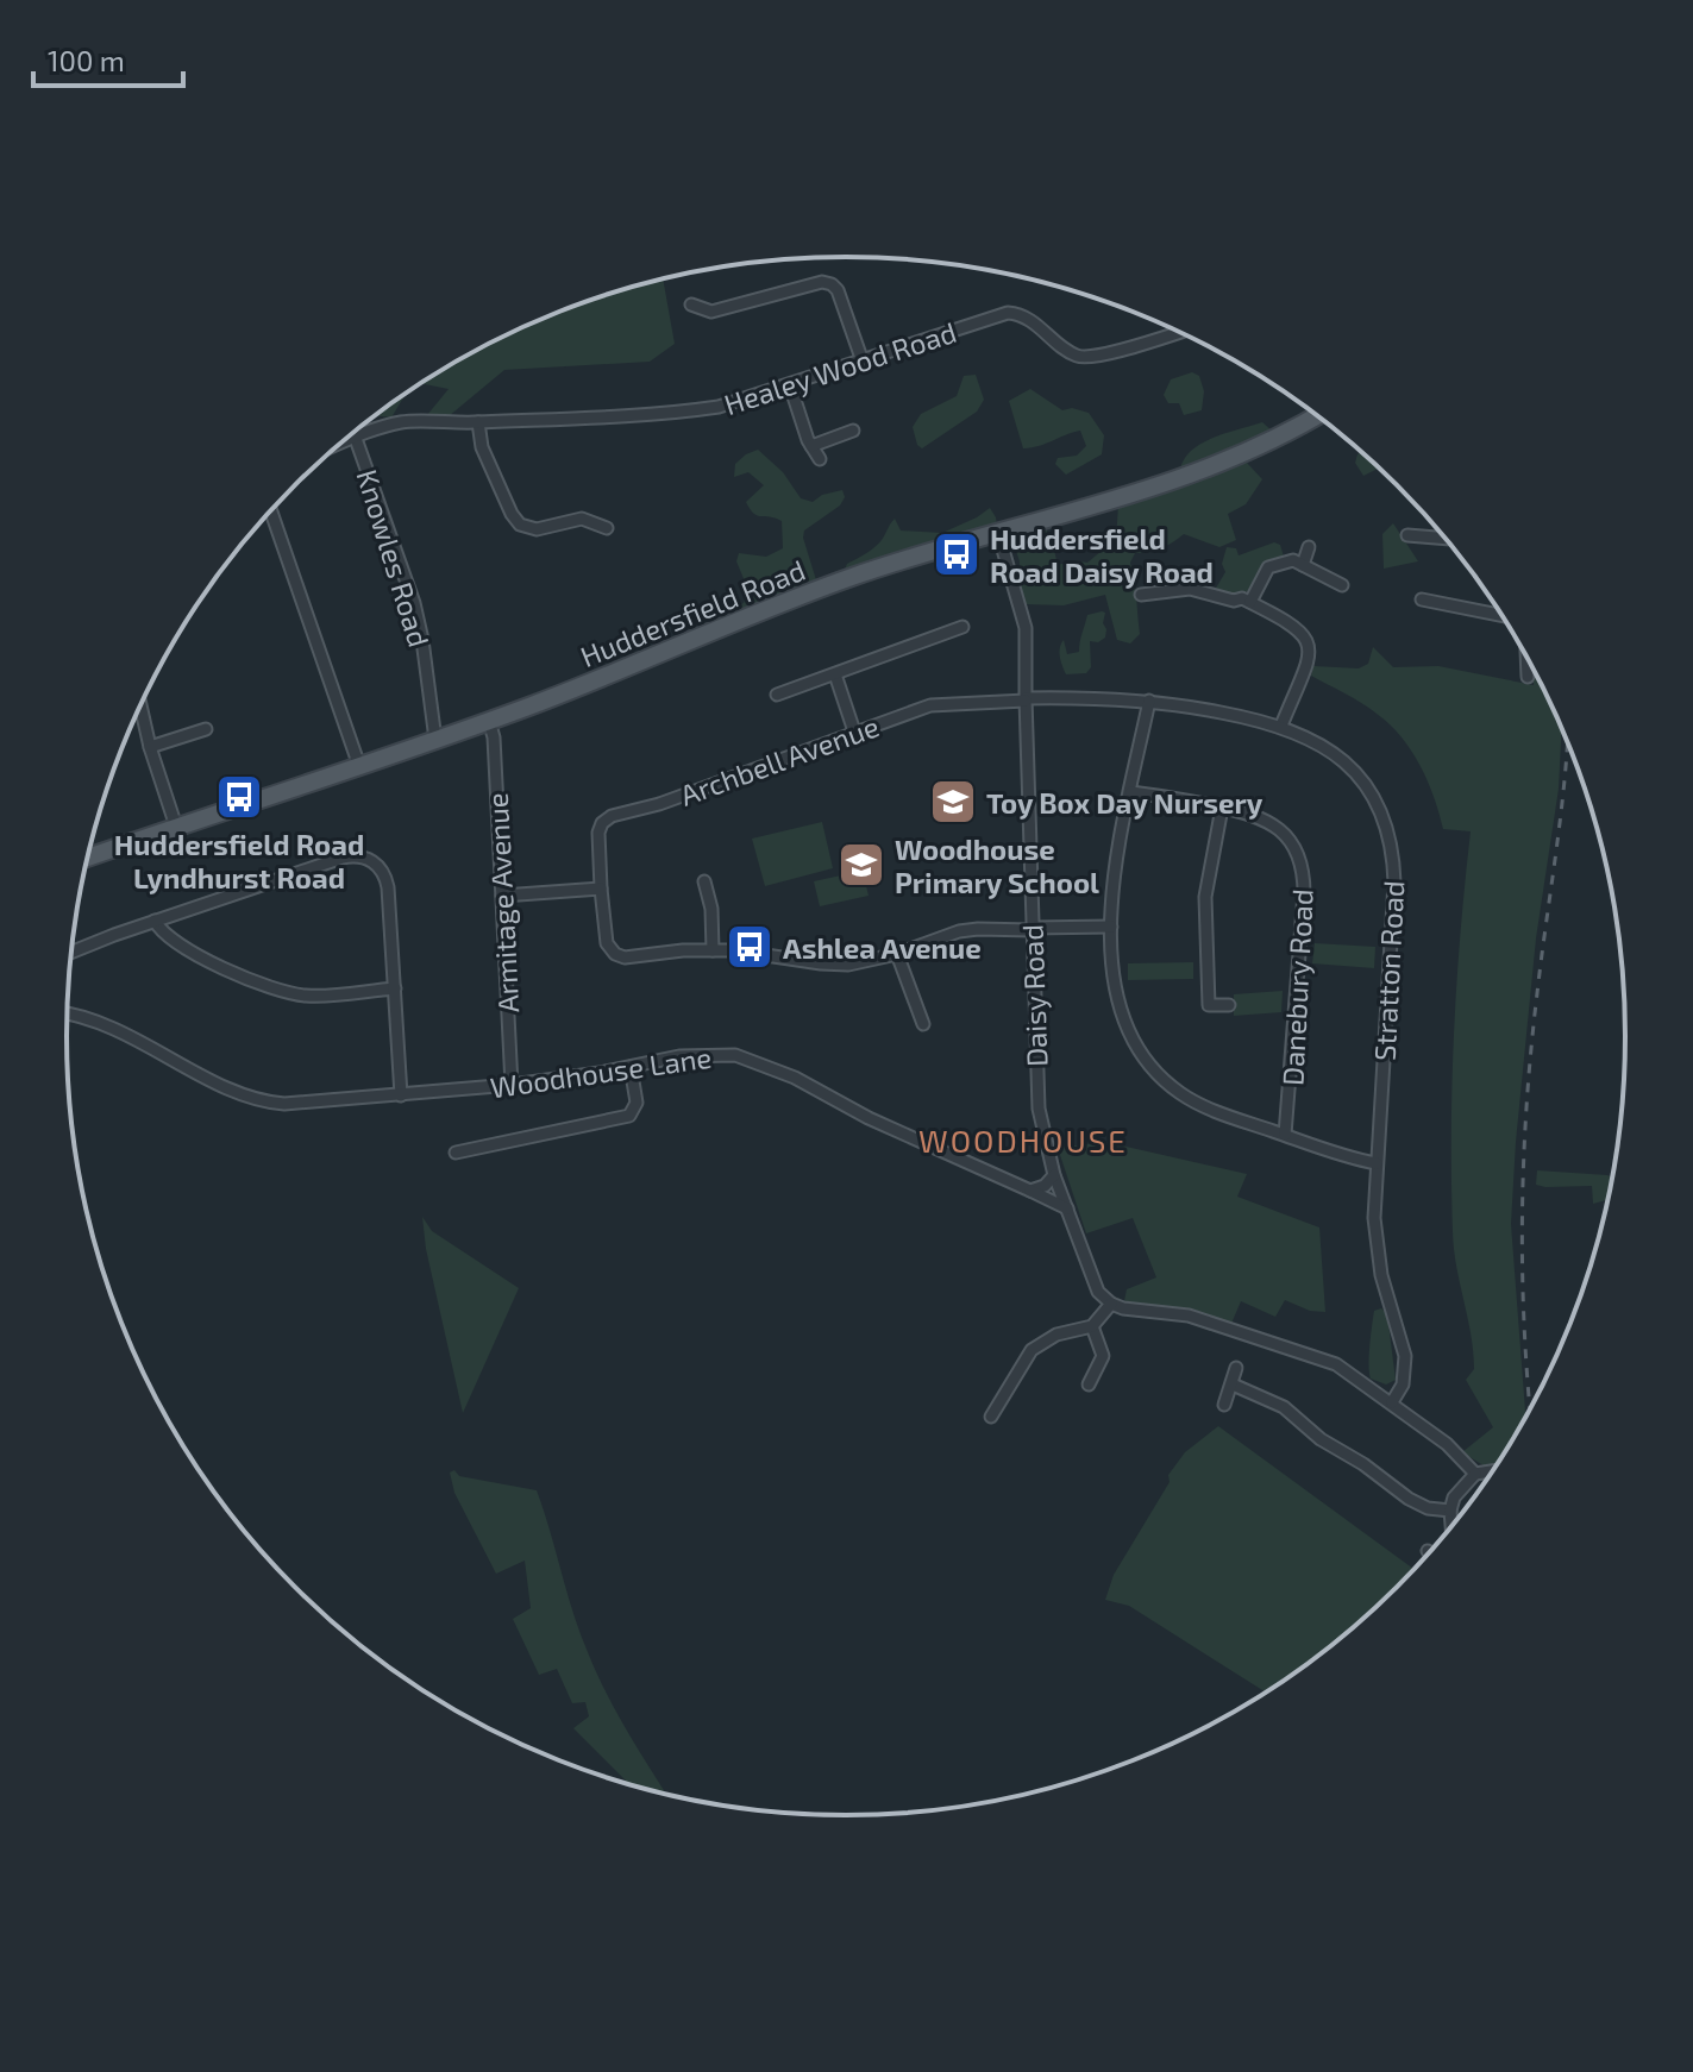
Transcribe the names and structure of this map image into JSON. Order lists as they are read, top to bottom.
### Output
{
  "streets": {
    "main road": ["Huddersfield Road"],
    "street": [
      "Healey Wood Road",
      "Knowles Road",
      "Archbell Avenue",
      "Armitage Avenue",
      "Stratton Road",
      "Danebury Road",
      "Daisy Road",
      "Woodhouse Lane"
    ]
  },
  "crossings": [
    ["Healey Wood Road", "Knowles Road"],
    ["Knowles Road", "Huddersfield Road"],
    ["Huddersfield Road", "Armitage Avenue"],
    ["Huddersfield Road", "Daisy Road"],
    ["Archbell Avenue", "Stratton Road"],
    ["Archbell Avenue", "Daisy Road"],
    ["Armitage Avenue", "Woodhouse Lane"],
    ["Stratton Road", "Daisy Road"]
  ],
  "districts": ["WOODHOUSE"],
  "places": {
    "bus stop": ["Huddersfield Road Daisy Road", "Huddersfield Road Lyndhurst Road", "Ashlea Avenue"],
    "school or university": ["Toy Box Day Nursery", "Woodhouse Primary School"]
  },
  "scale_bar": "100 m"
}
